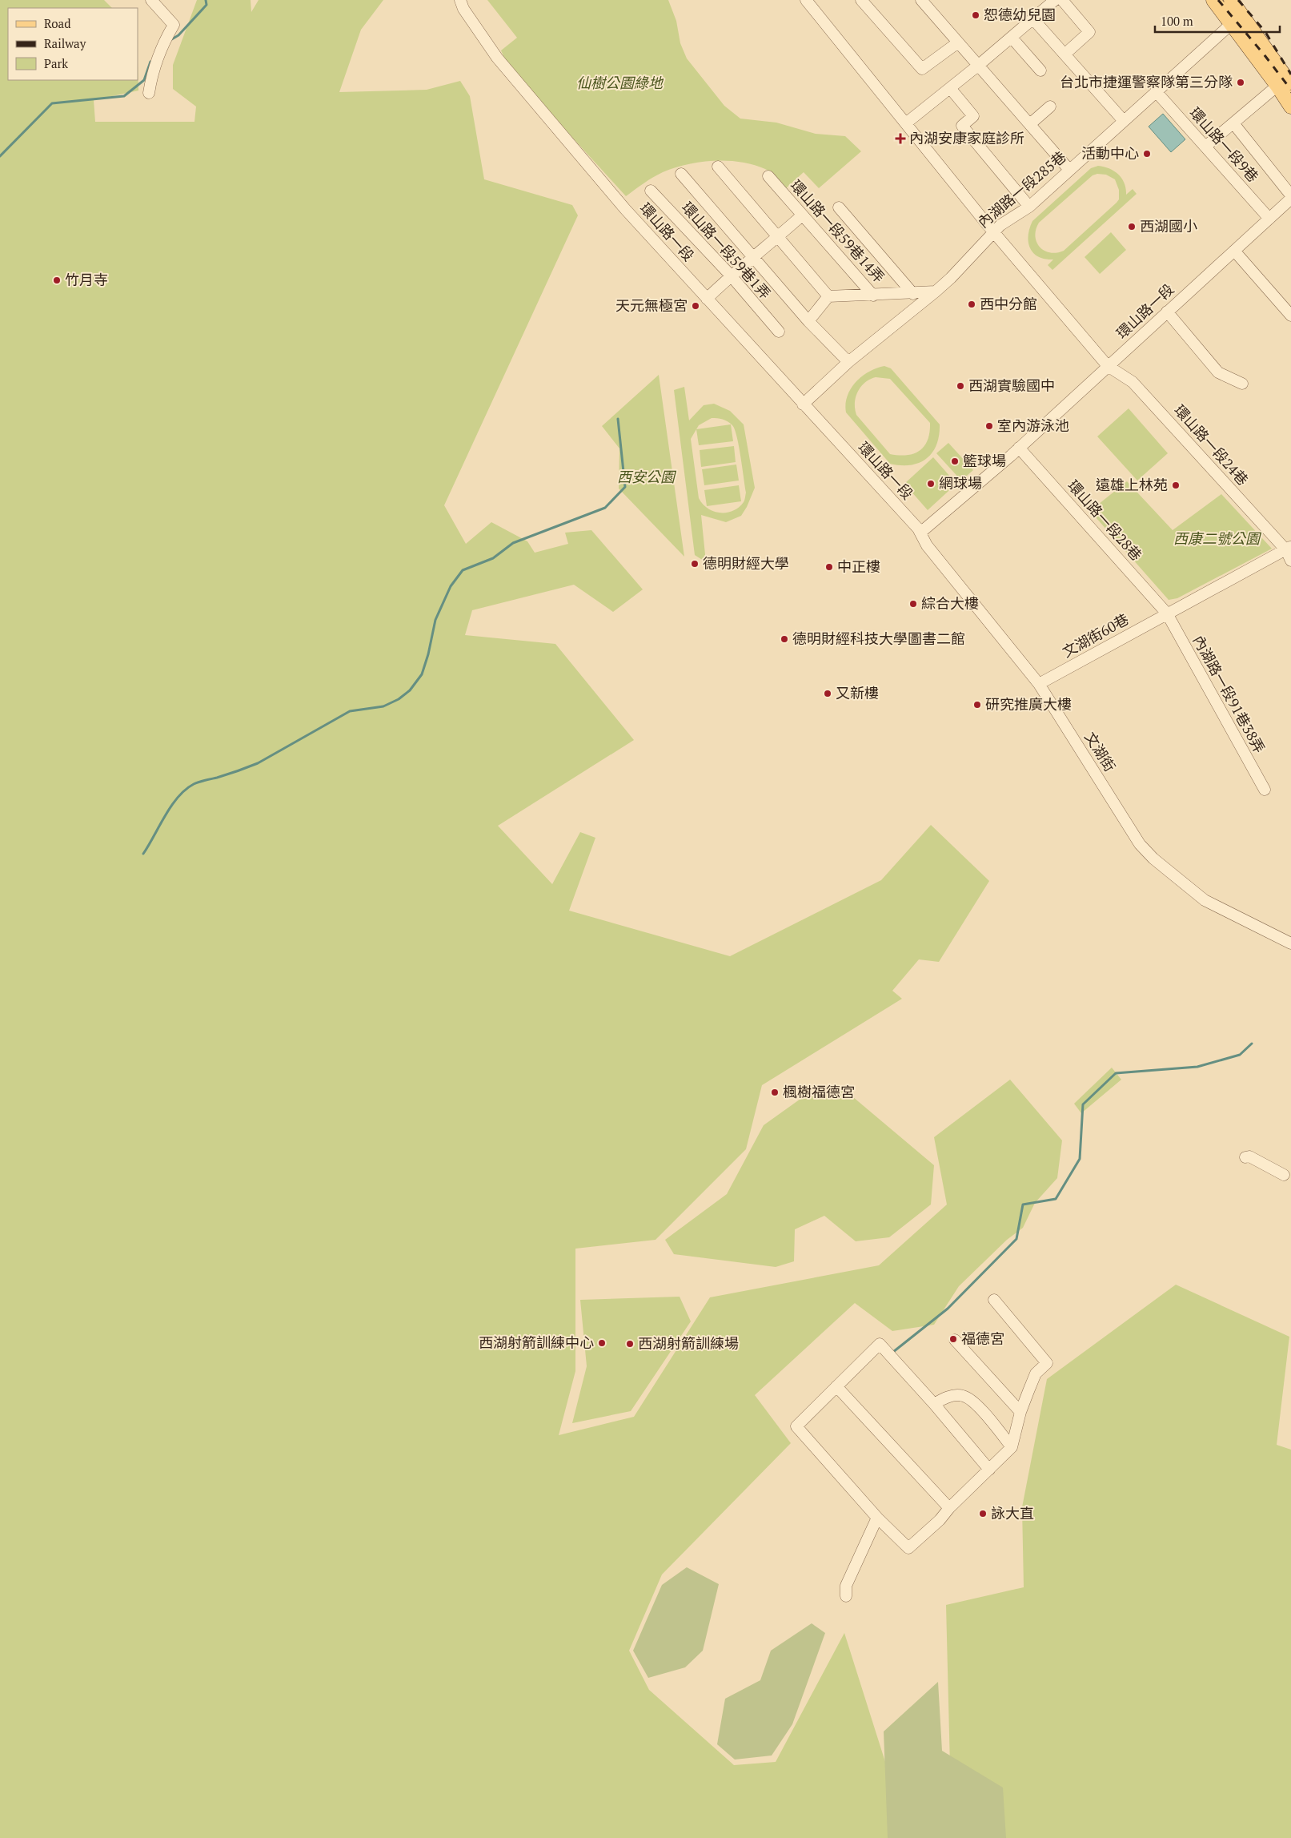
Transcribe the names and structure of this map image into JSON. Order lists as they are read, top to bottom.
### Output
{
  "streets": {
    "street": [
      "環山路一段9巷",
      "內湖路一段285巷",
      "環山路一段59巷14弄",
      "環山路一段",
      "環山路一段59巷1弄",
      "環山路一段24巷",
      "環山路一段28巷",
      "文湖街60巷",
      "內湖路一段91巷38弄",
      "文湖街"
    ]
  },
  "crossings": [
    ["環山路一段9巷", "內湖路一段285巷"],
    ["環山路一段9巷", "環山路一段"],
    ["內湖路一段285巷", "環山路一段59巷14弄"],
    ["內湖路一段285巷", "環山路一段"],
    ["內湖路一段285巷", "環山路一段24巷"],
    ["環山路一段", "環山路一段24巷"],
    ["環山路一段", "環山路一段28巷"],
    ["環山路一段", "文湖街"],
    ["環山路一段24巷", "文湖街60巷"],
    ["環山路一段28巷", "文湖街60巷"],
    ["環山路一段28巷", "內湖路一段91巷38弄"],
    ["文湖街60巷", "內湖路一段91巷38弄"],
    ["文湖街60巷", "文湖街"]
  ],
  "parks": ["仙樹公園綠地", "西安公園", "西康二號公園"],
  "places": {
    "other": [
      "恕德幼兒園",
      "台北市捷運警察隊第三分隊",
      "活動中心",
      "西湖國小",
      "竹月寺",
      "西中分館",
      "天元無極宮",
      "西湖實驗國中",
      "室內游泳池",
      "籃球場",
      "網球場",
      "遠雄上林苑",
      "德明財經大學",
      "中正樓",
      "綜合大樓",
      "德明財經科技大學圖書二館",
      "又新樓",
      "研究推廣大樓",
      "楓樹福德宮",
      "福德宮",
      "西湖射箭訓練中心",
      "西湖射箭訓練場",
      "詠大直"
    ],
    "health": ["內湖安康家庭診所"]
  },
  "legend": ["Road", "Railway", "Park"],
  "scale_bar": "100 m"
}
